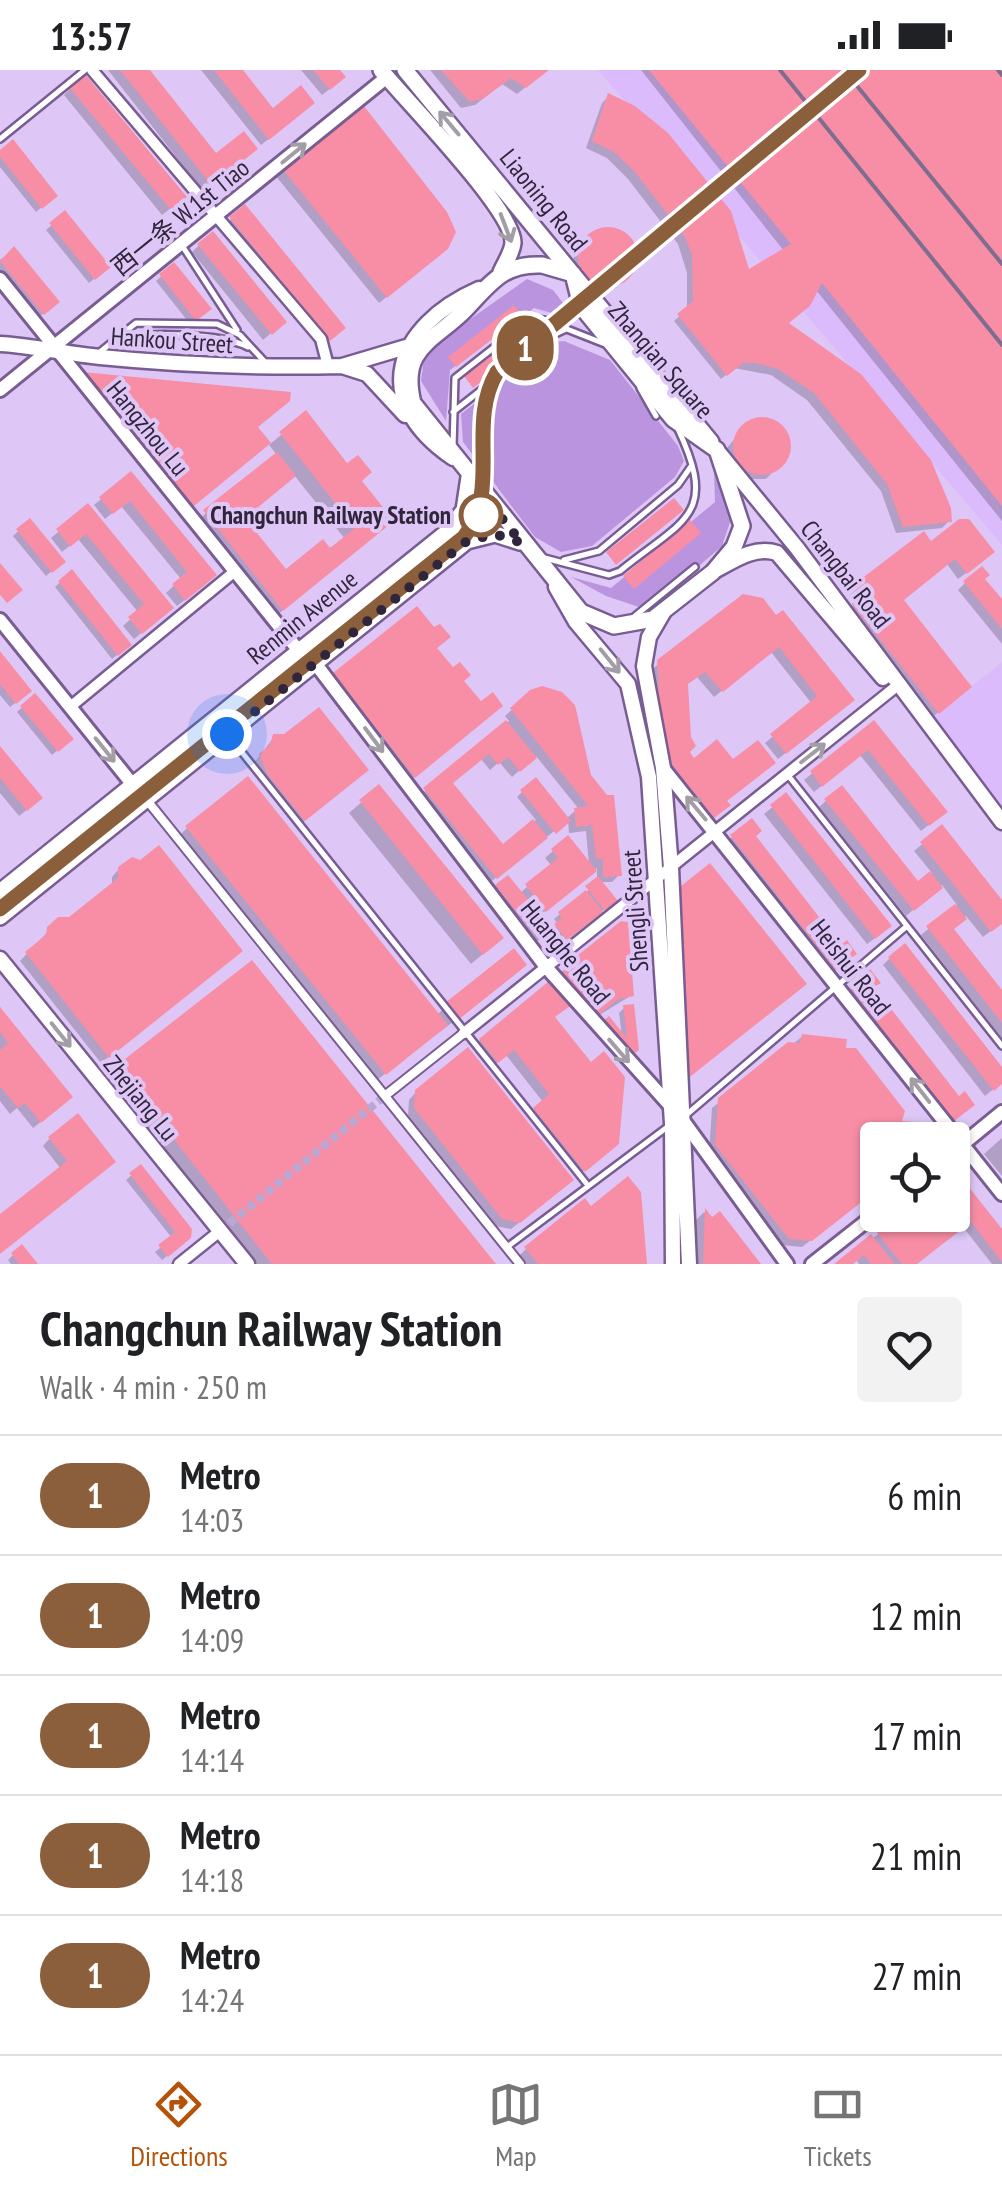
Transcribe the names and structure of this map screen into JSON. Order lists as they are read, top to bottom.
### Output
{
  "streets": {
    "main road": [
      "Liaoning Road",
      "Hankou Street",
      "Zhanqian Square",
      "Changbai Road",
      "Renmin Avenue",
      "Shengli Street",
      "Zhejiang Lu"
    ],
    "street": [
      "西一条 W.1st Tiao",
      "Hangzhou Lu",
      "Huanghe Road",
      "Heishui Road"
    ]
  },
  "crossings": [
    ["Liaoning Road", "西一条 W.1st Tiao"],
    ["Liaoning Road", "Zhanqian Square"],
    ["Liaoning Road", "Changbai Road"],
    ["Liaoning Road", "Renmin Avenue"],
    ["西一条 W.1st Tiao", "Hankou Street"],
    ["西一条 W.1st Tiao", "Hangzhou Lu"],
    ["Hankou Street", "Hangzhou Lu"],
    ["Zhanqian Square", "Changbai Road"],
    ["Zhanqian Square", "Renmin Avenue"],
    ["Zhanqian Square", "Shengli Street"],
    ["Hangzhou Lu", "Renmin Avenue"],
    ["Changbai Road", "Renmin Avenue"],
    ["Renmin Avenue", "Huanghe Road"],
    ["Shengli Street", "Huanghe Road"],
    ["Shengli Street", "Heishui Road"]
  ],
  "one_way": [
    "西一条 W.1st Tiao",
    "Huanghe Road",
    "Heishui Road",
    "Zhejiang Lu"
  ],
  "places": ["Changchun Railway Station"],
  "lines": ["metro line 1"],
  "page": {
    "status": "13:57",
    "on_map": "1",
    "heading": ["Changchun Railway Station", "Walk · 4 min · 250 m"],
    "list": [
      {
        "mark": "1",
        "name": "Metro",
        "note": "14:03",
        "value": "6 min"
      },
      {
        "mark": "1",
        "name": "Metro",
        "note": "14:09",
        "value": "12 min"
      },
      {
        "mark": "1",
        "name": "Metro",
        "note": "14:14",
        "value": "17 min"
      },
      {
        "mark": "1",
        "name": "Metro",
        "note": "14:18",
        "value": "21 min"
      },
      {
        "mark": "1",
        "name": "Metro",
        "note": "14:24",
        "value": "27 min"
      }
    ],
    "tabs": ["Directions", "Map", "Tickets"]
  }
}
